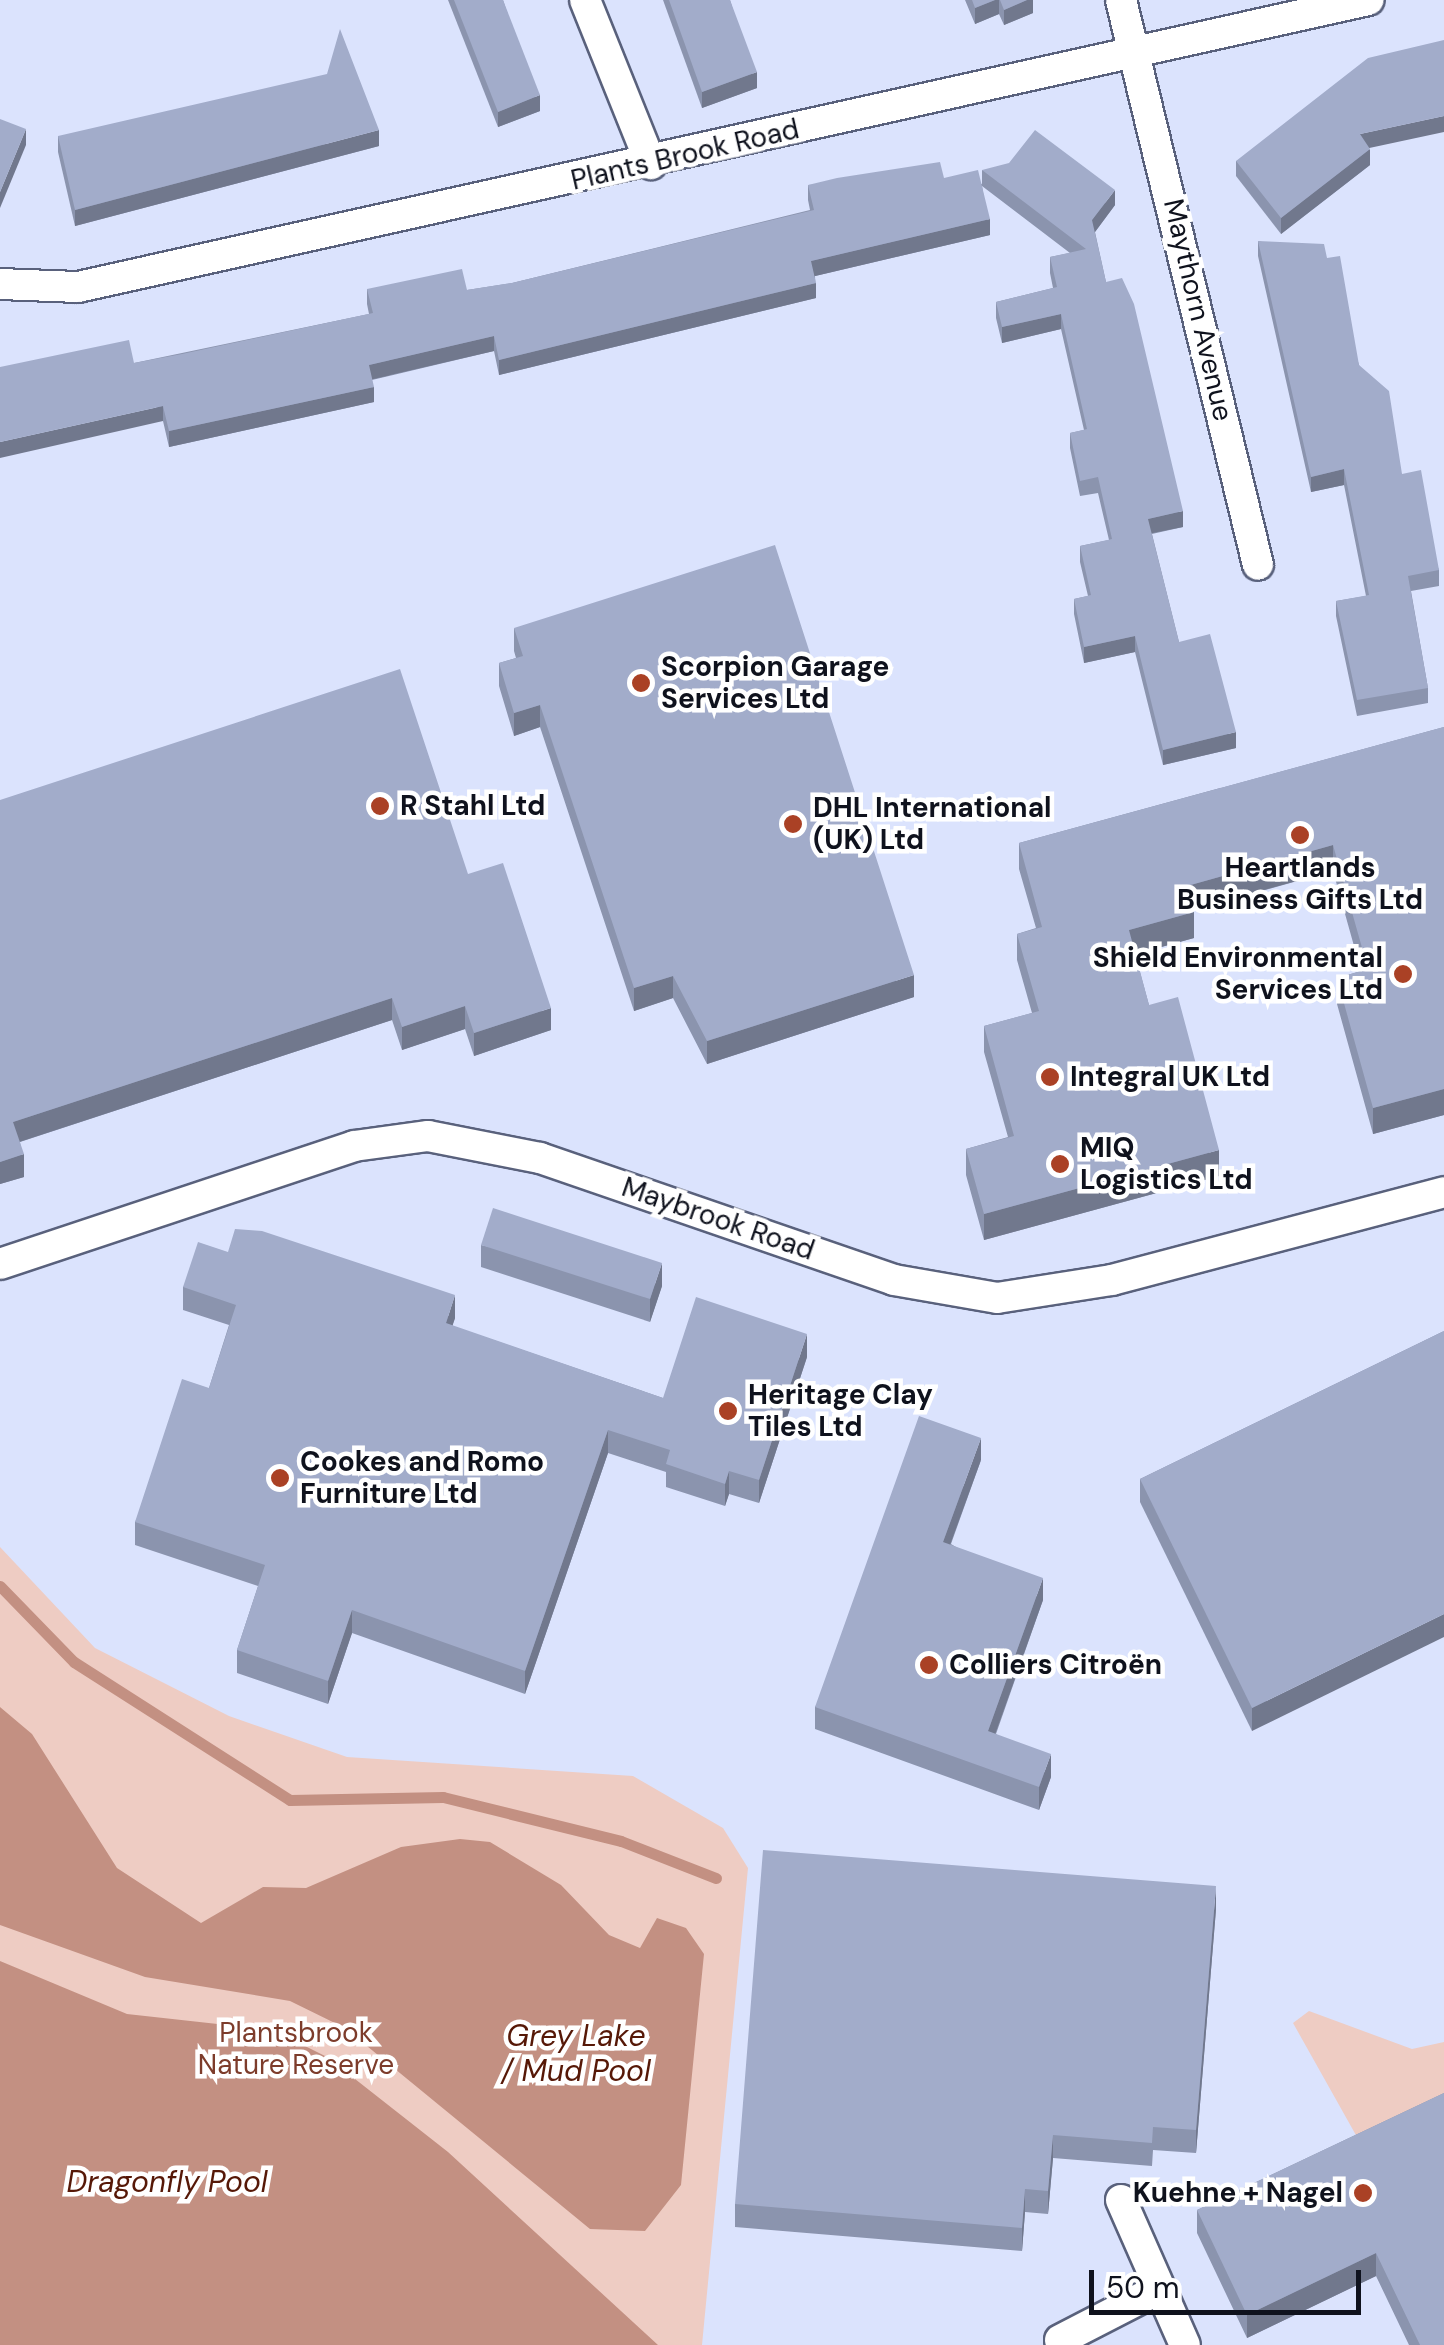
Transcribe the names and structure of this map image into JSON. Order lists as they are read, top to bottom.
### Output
{
  "streets": {
    "street": ["Plants Brook Road", "Maythorn Avenue", "Maybrook Road"]
  },
  "crossings": [
    ["Plants Brook Road", "Maythorn Avenue"]
  ],
  "water": ["Grey Lake / Mud Pool", "Dragonfly Pool"],
  "parks": ["Plantsbrook Nature Reserve"],
  "places": [
    "Scorpion Garage Services Ltd",
    "R Stahl Ltd",
    "DHL International (UK) Ltd",
    "Heartlands Business Gifts Ltd",
    "Shield Environmental Services Ltd",
    "Integral UK Ltd",
    "MIQ Logistics Ltd",
    "Heritage Clay Tiles Ltd",
    "Cookes and Romo Furniture Ltd",
    "Colliers Citroën",
    "Kuehne + Nagel"
  ],
  "scale_bar": "50 m"
}
